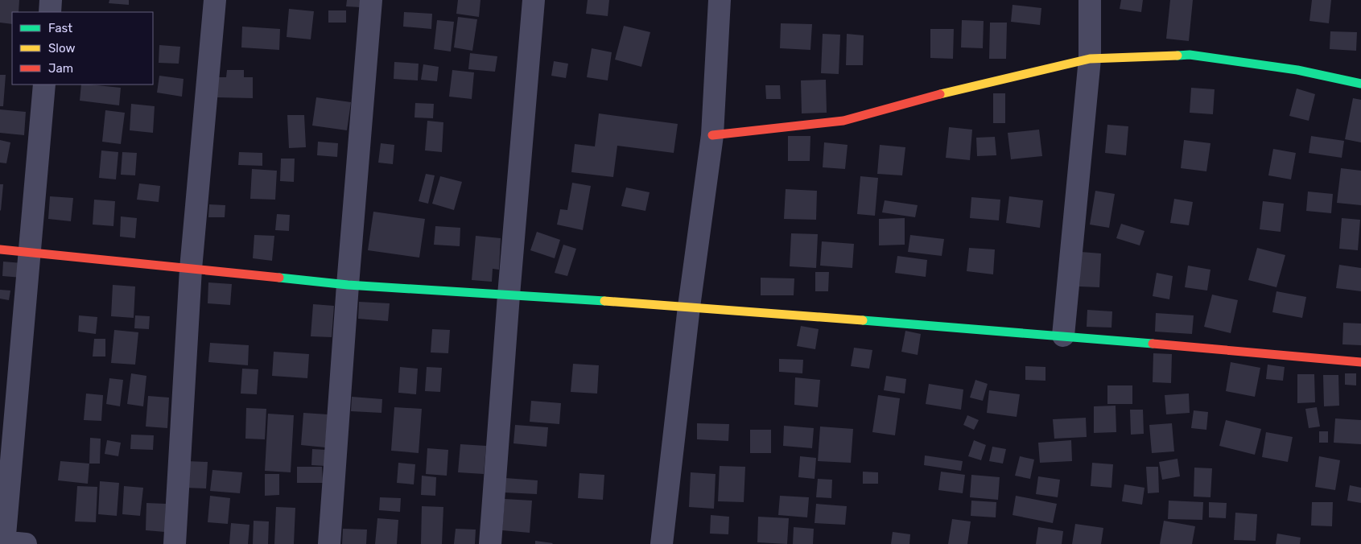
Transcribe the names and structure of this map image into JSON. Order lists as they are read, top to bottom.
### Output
{
  "legend": ["Fast", "Slow", "Jam"]
}
